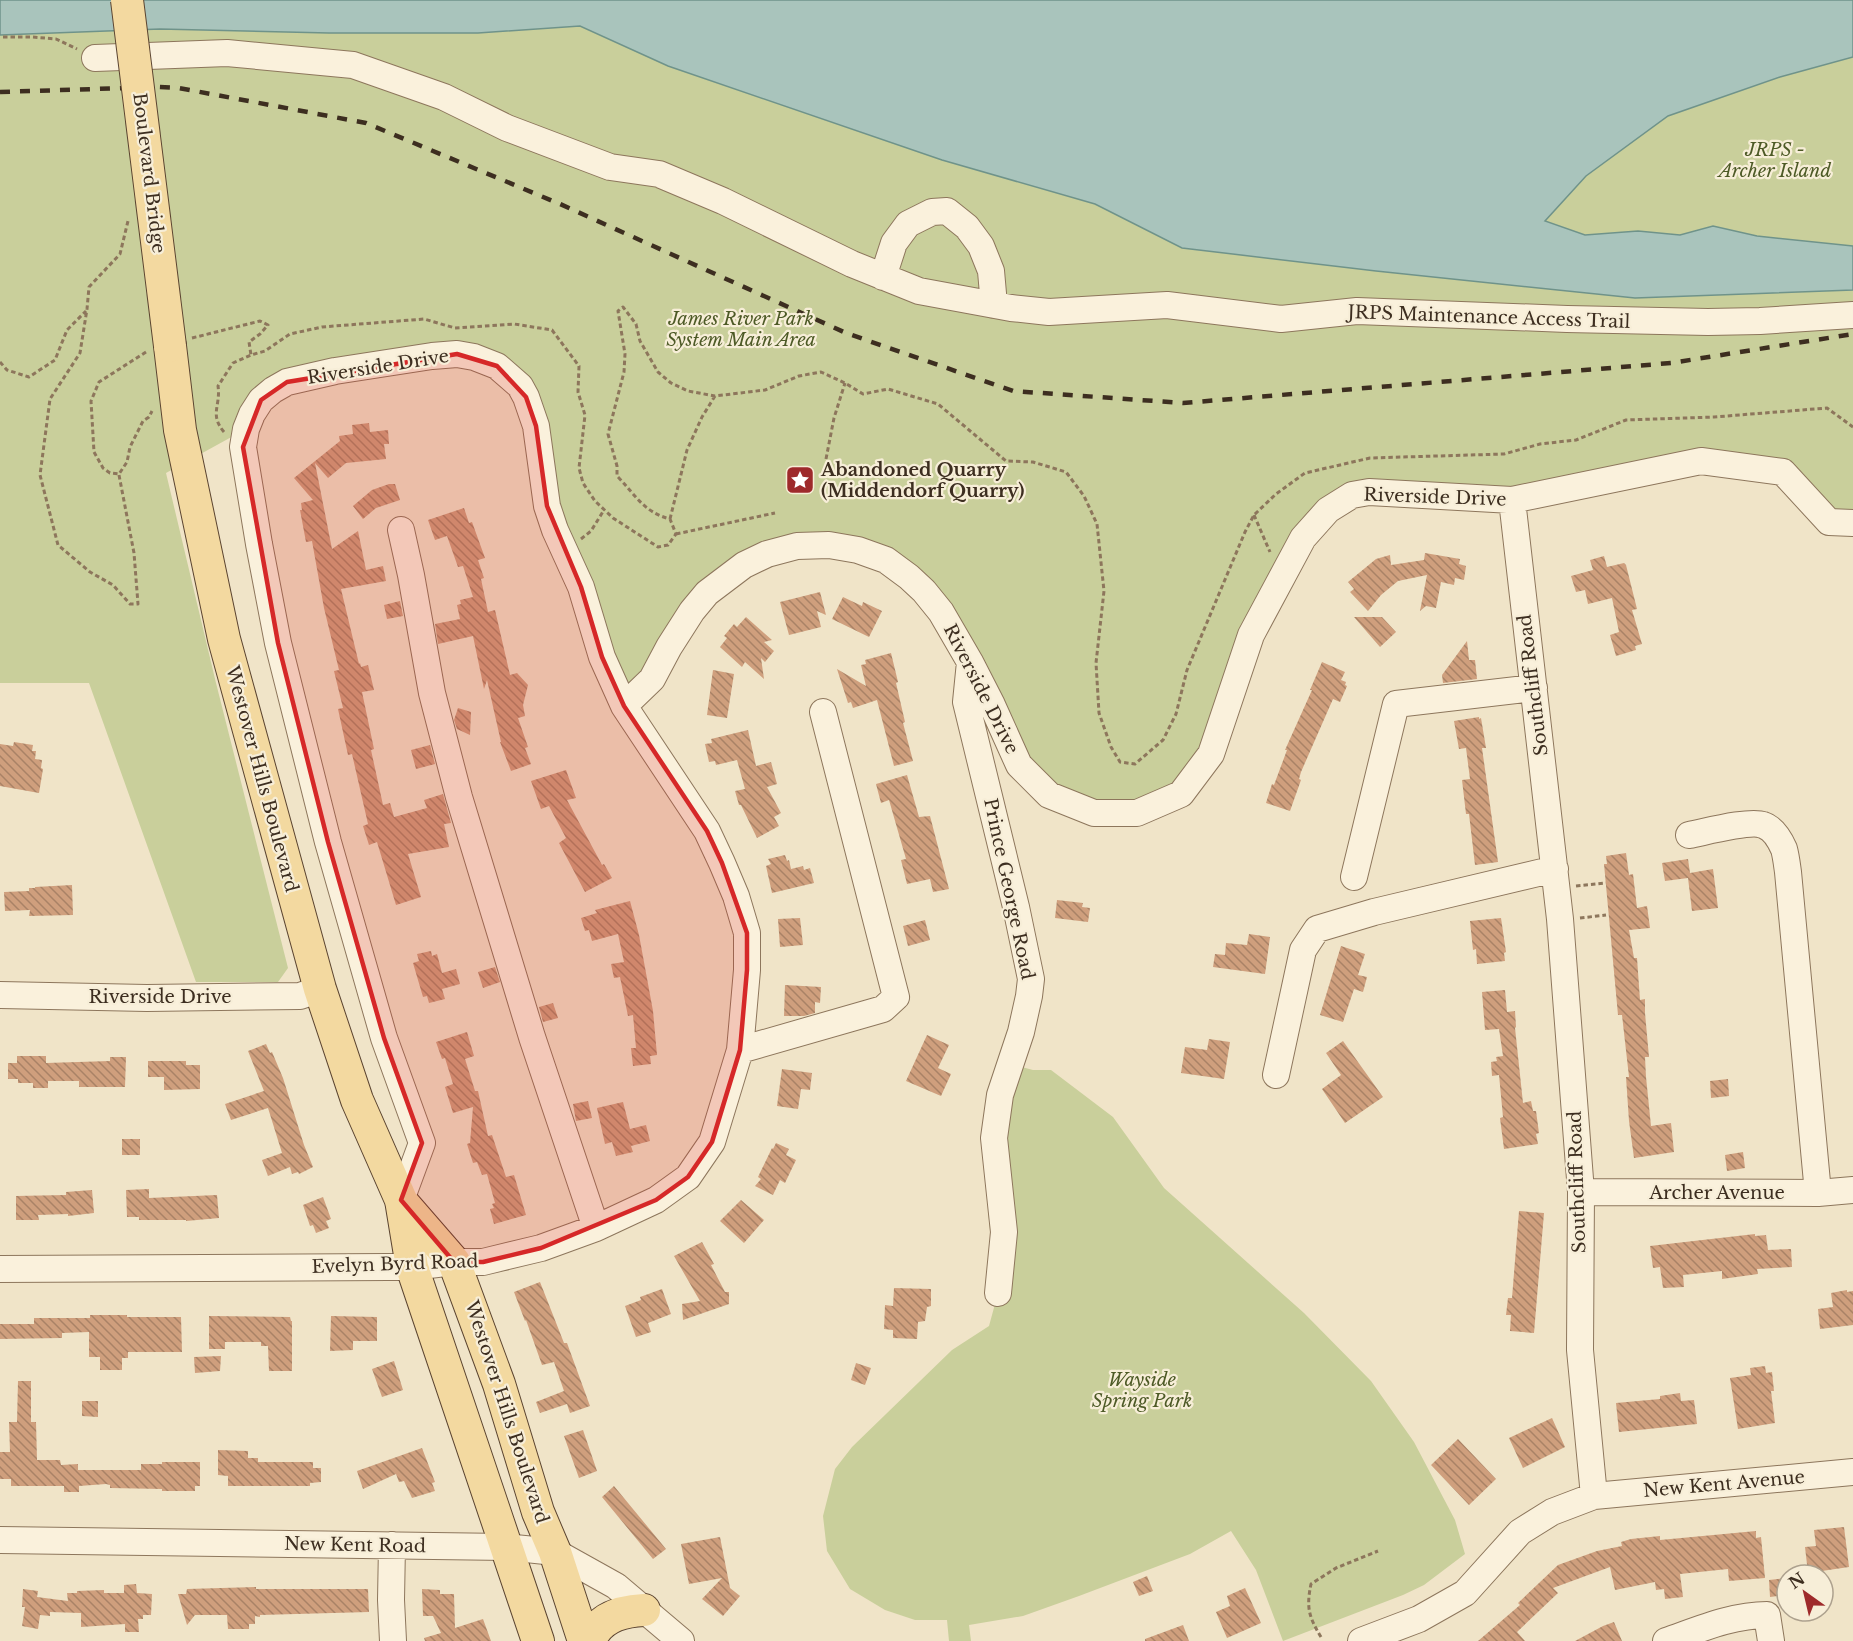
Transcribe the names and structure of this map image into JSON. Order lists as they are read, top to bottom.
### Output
{
  "streets": {
    "main road": ["Boulevard Bridge", "Westover Hills Boulevard"],
    "street": [
      "JRPS Maintenance Access Trail",
      "Riverside Drive",
      "Southcliff Road",
      "Prince George Road",
      "Archer Avenue",
      "Evelyn Byrd Road",
      "New Kent Avenue",
      "New Kent Road"
    ]
  },
  "crossings": [
    ["Boulevard Bridge", "Westover Hills Boulevard"],
    ["Riverside Drive", "Southcliff Road"],
    ["Riverside Drive", "Westover Hills Boulevard"],
    ["Riverside Drive", "Prince George Road"],
    ["Riverside Drive", "Evelyn Byrd Road"],
    ["Southcliff Road", "Archer Avenue"],
    ["Southcliff Road", "New Kent Avenue"],
    ["Westover Hills Boulevard", "Evelyn Byrd Road"],
    ["Westover Hills Boulevard", "New Kent Road"]
  ],
  "parks": ["JRPS - Archer Island", "James River Park System Main Area", "Wayside Spring Park"],
  "places": {
    "place": ["Abandoned Quarry (Middendorf Quarry)"]
  },
  "north": "top left"
}
